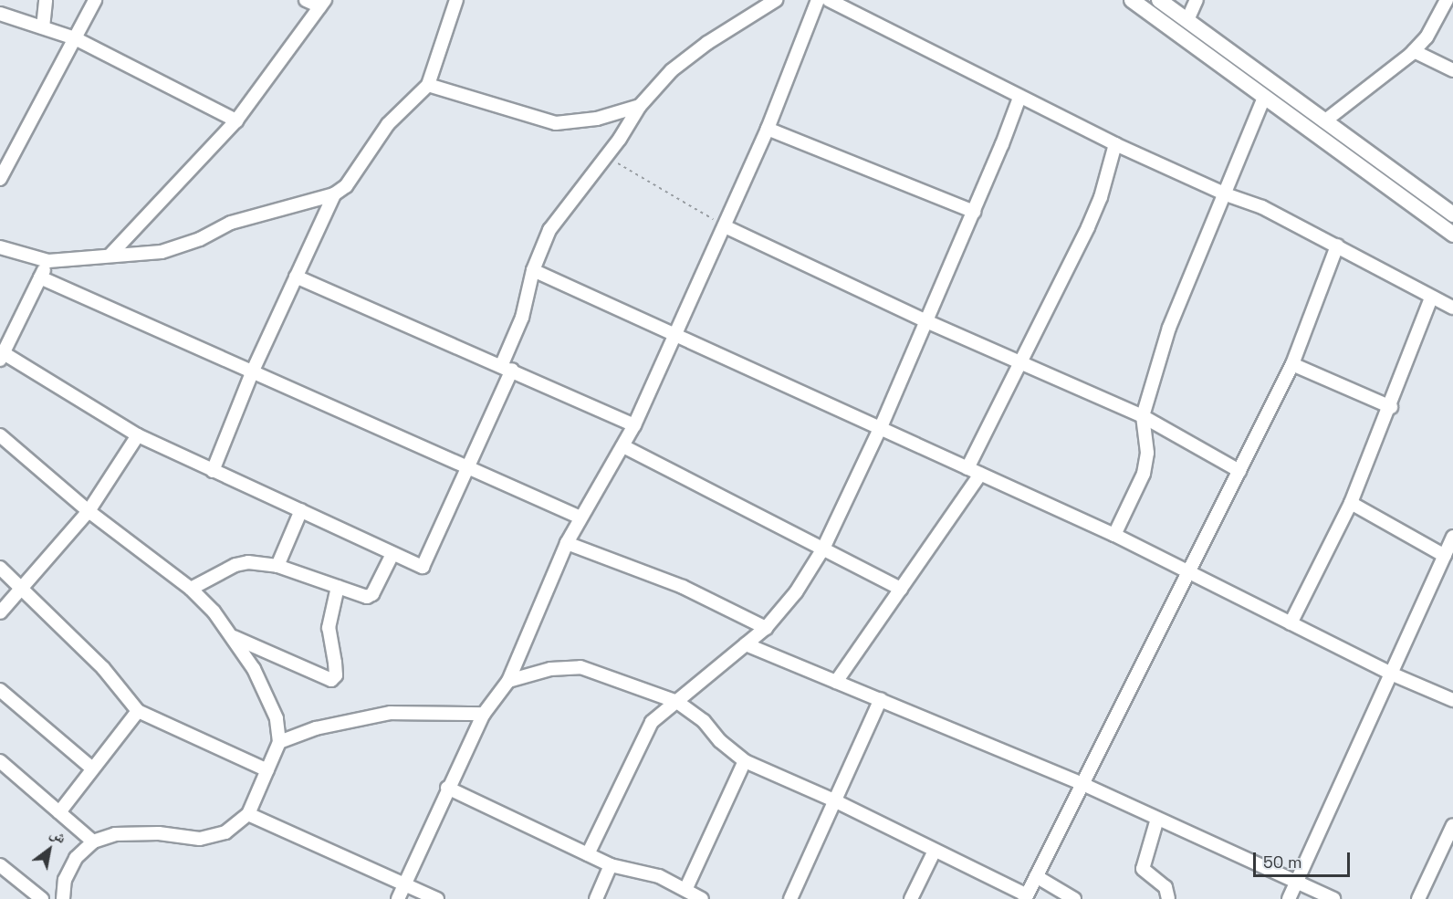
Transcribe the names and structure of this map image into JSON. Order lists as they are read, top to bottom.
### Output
{
  "scale_bar": "50 m",
  "north": "top right"
}
